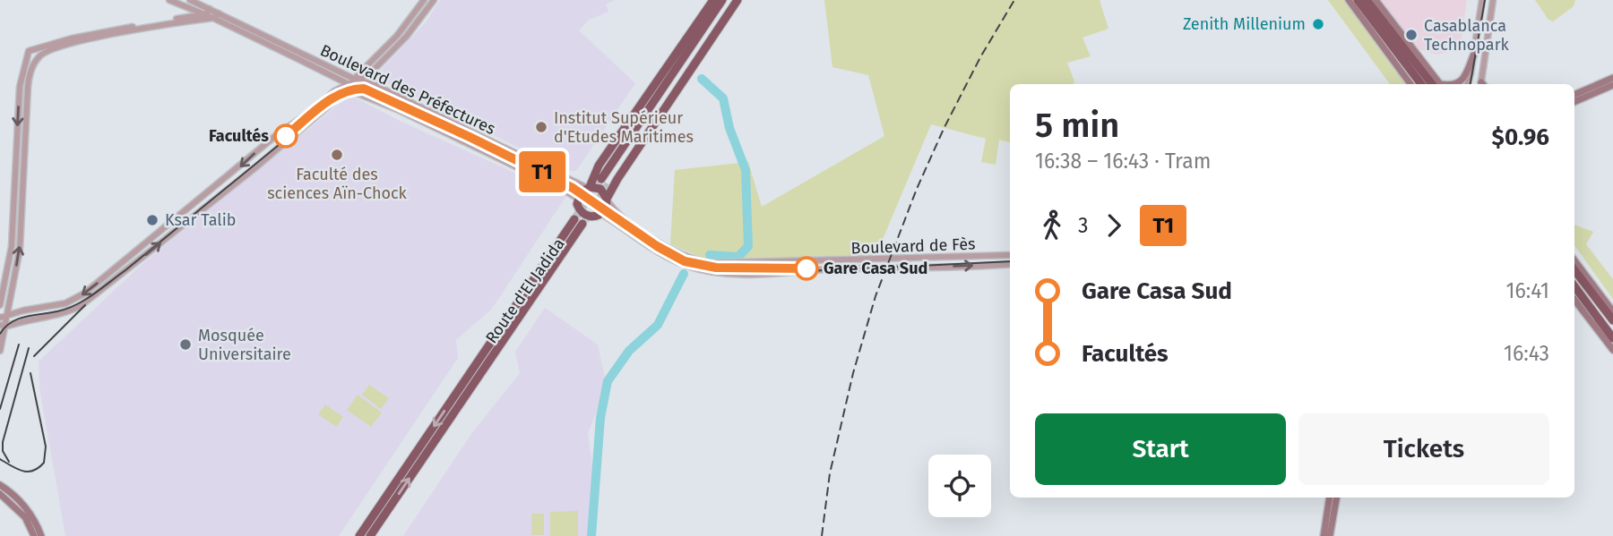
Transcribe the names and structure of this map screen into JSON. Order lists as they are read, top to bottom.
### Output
{
  "streets": {
    "highway": ["Route d'El Jadida"],
    "street": ["Boulevard des Préfectures", "Boulevard de Fès"]
  },
  "crossings": [
    ["Boulevard des Préfectures", "Boulevard de Fès"],
    ["Boulevard des Préfectures", "Route d'El Jadida"],
    ["Boulevard de Fès", "Route d'El Jadida"]
  ],
  "places": [
    "Zenith Millenium",
    "Casablanca Technopark",
    "Institut Supérieur d'Etudes Maritimes",
    "Facultés",
    "Faculté des sciences Aïn-Chock",
    "Ksar Talib",
    "Gare Casa Sud",
    "Mosquée Universitaire"
  ],
  "lines": ["tram line T1"],
  "page": {
    "on_map": "T1",
    "heading": ["5 min", "16:38 – 16:43 · Tram", "$0.96"],
    "legs": ["3", "T1"],
    "list": [
      {
        "name": "Gare Casa Sud",
        "value": "16:41"
      },
      {
        "name": "Facultés",
        "value": "16:43"
      }
    ],
    "buttons": ["Start", "Tickets"]
  }
}
